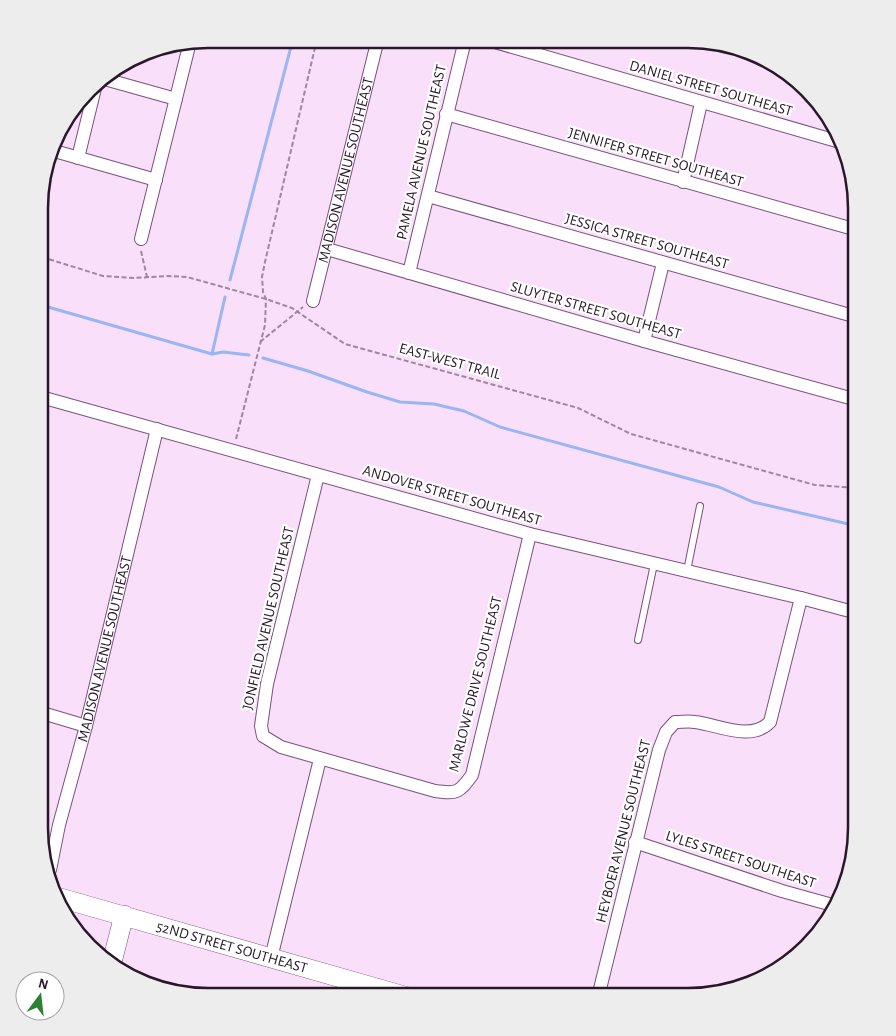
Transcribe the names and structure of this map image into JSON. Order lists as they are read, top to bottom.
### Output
{
  "streets": {
    "main road": ["52ND STREET SOUTHEAST"],
    "street": [
      "DANIEL STREET SOUTHEAST",
      "PAMELA AVENUE SOUTHEAST",
      "JENNIFER STREET SOUTHEAST",
      "MADISON AVENUE SOUTHEAST",
      "JESSICA STREET SOUTHEAST",
      "SLUYTER STREET SOUTHEAST",
      "ANDOVER STREET SOUTHEAST",
      "JONFIELD AVENUE SOUTHEAST",
      "MARLOWE DRIVE SOUTHEAST",
      "HEYBOER AVENUE SOUTHEAST",
      "LYLES STREET SOUTHEAST"
    ],
    "path": ["EAST-WEST TRAIL"]
  },
  "crossings": [
    ["PAMELA AVENUE SOUTHEAST", "JENNIFER STREET SOUTHEAST"],
    ["PAMELA AVENUE SOUTHEAST", "JESSICA STREET SOUTHEAST"],
    ["PAMELA AVENUE SOUTHEAST", "SLUYTER STREET SOUTHEAST"],
    ["MADISON AVENUE SOUTHEAST", "SLUYTER STREET SOUTHEAST"],
    ["MADISON AVENUE SOUTHEAST", "ANDOVER STREET SOUTHEAST"],
    ["ANDOVER STREET SOUTHEAST", "JONFIELD AVENUE SOUTHEAST"],
    ["ANDOVER STREET SOUTHEAST", "MARLOWE DRIVE SOUTHEAST"],
    ["ANDOVER STREET SOUTHEAST", "HEYBOER AVENUE SOUTHEAST"],
    ["JONFIELD AVENUE SOUTHEAST", "MARLOWE DRIVE SOUTHEAST"],
    ["HEYBOER AVENUE SOUTHEAST", "LYLES STREET SOUTHEAST"]
  ],
  "north": "top"
}
